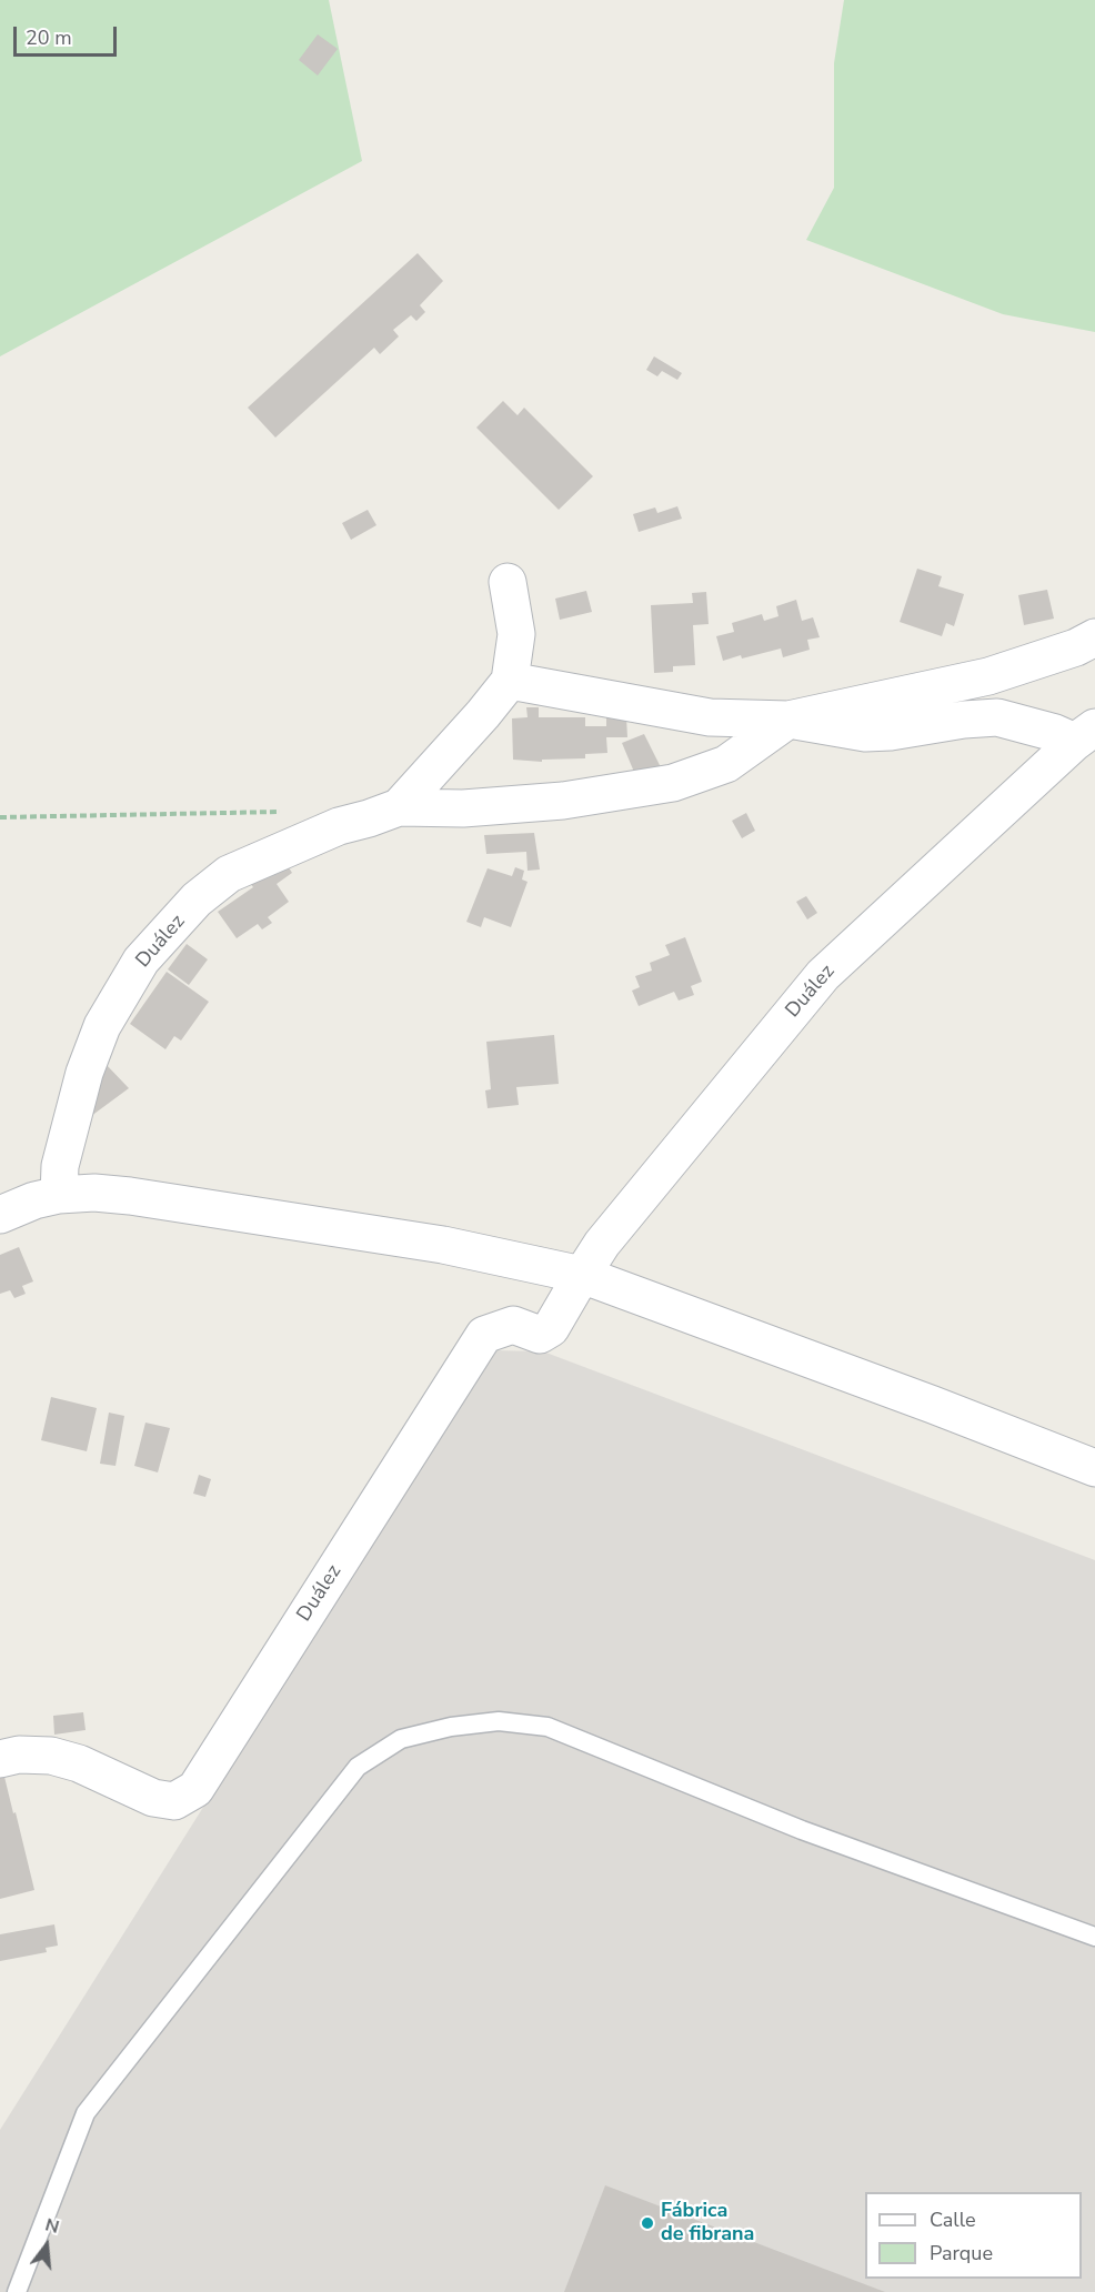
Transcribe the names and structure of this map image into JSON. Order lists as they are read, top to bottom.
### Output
{
  "streets": {
    "street": ["Duález"]
  },
  "places": ["Fábrica de fibrana"],
  "legend": ["Calle", "Parque"],
  "scale_bar": "20 m",
  "north": "top"
}
